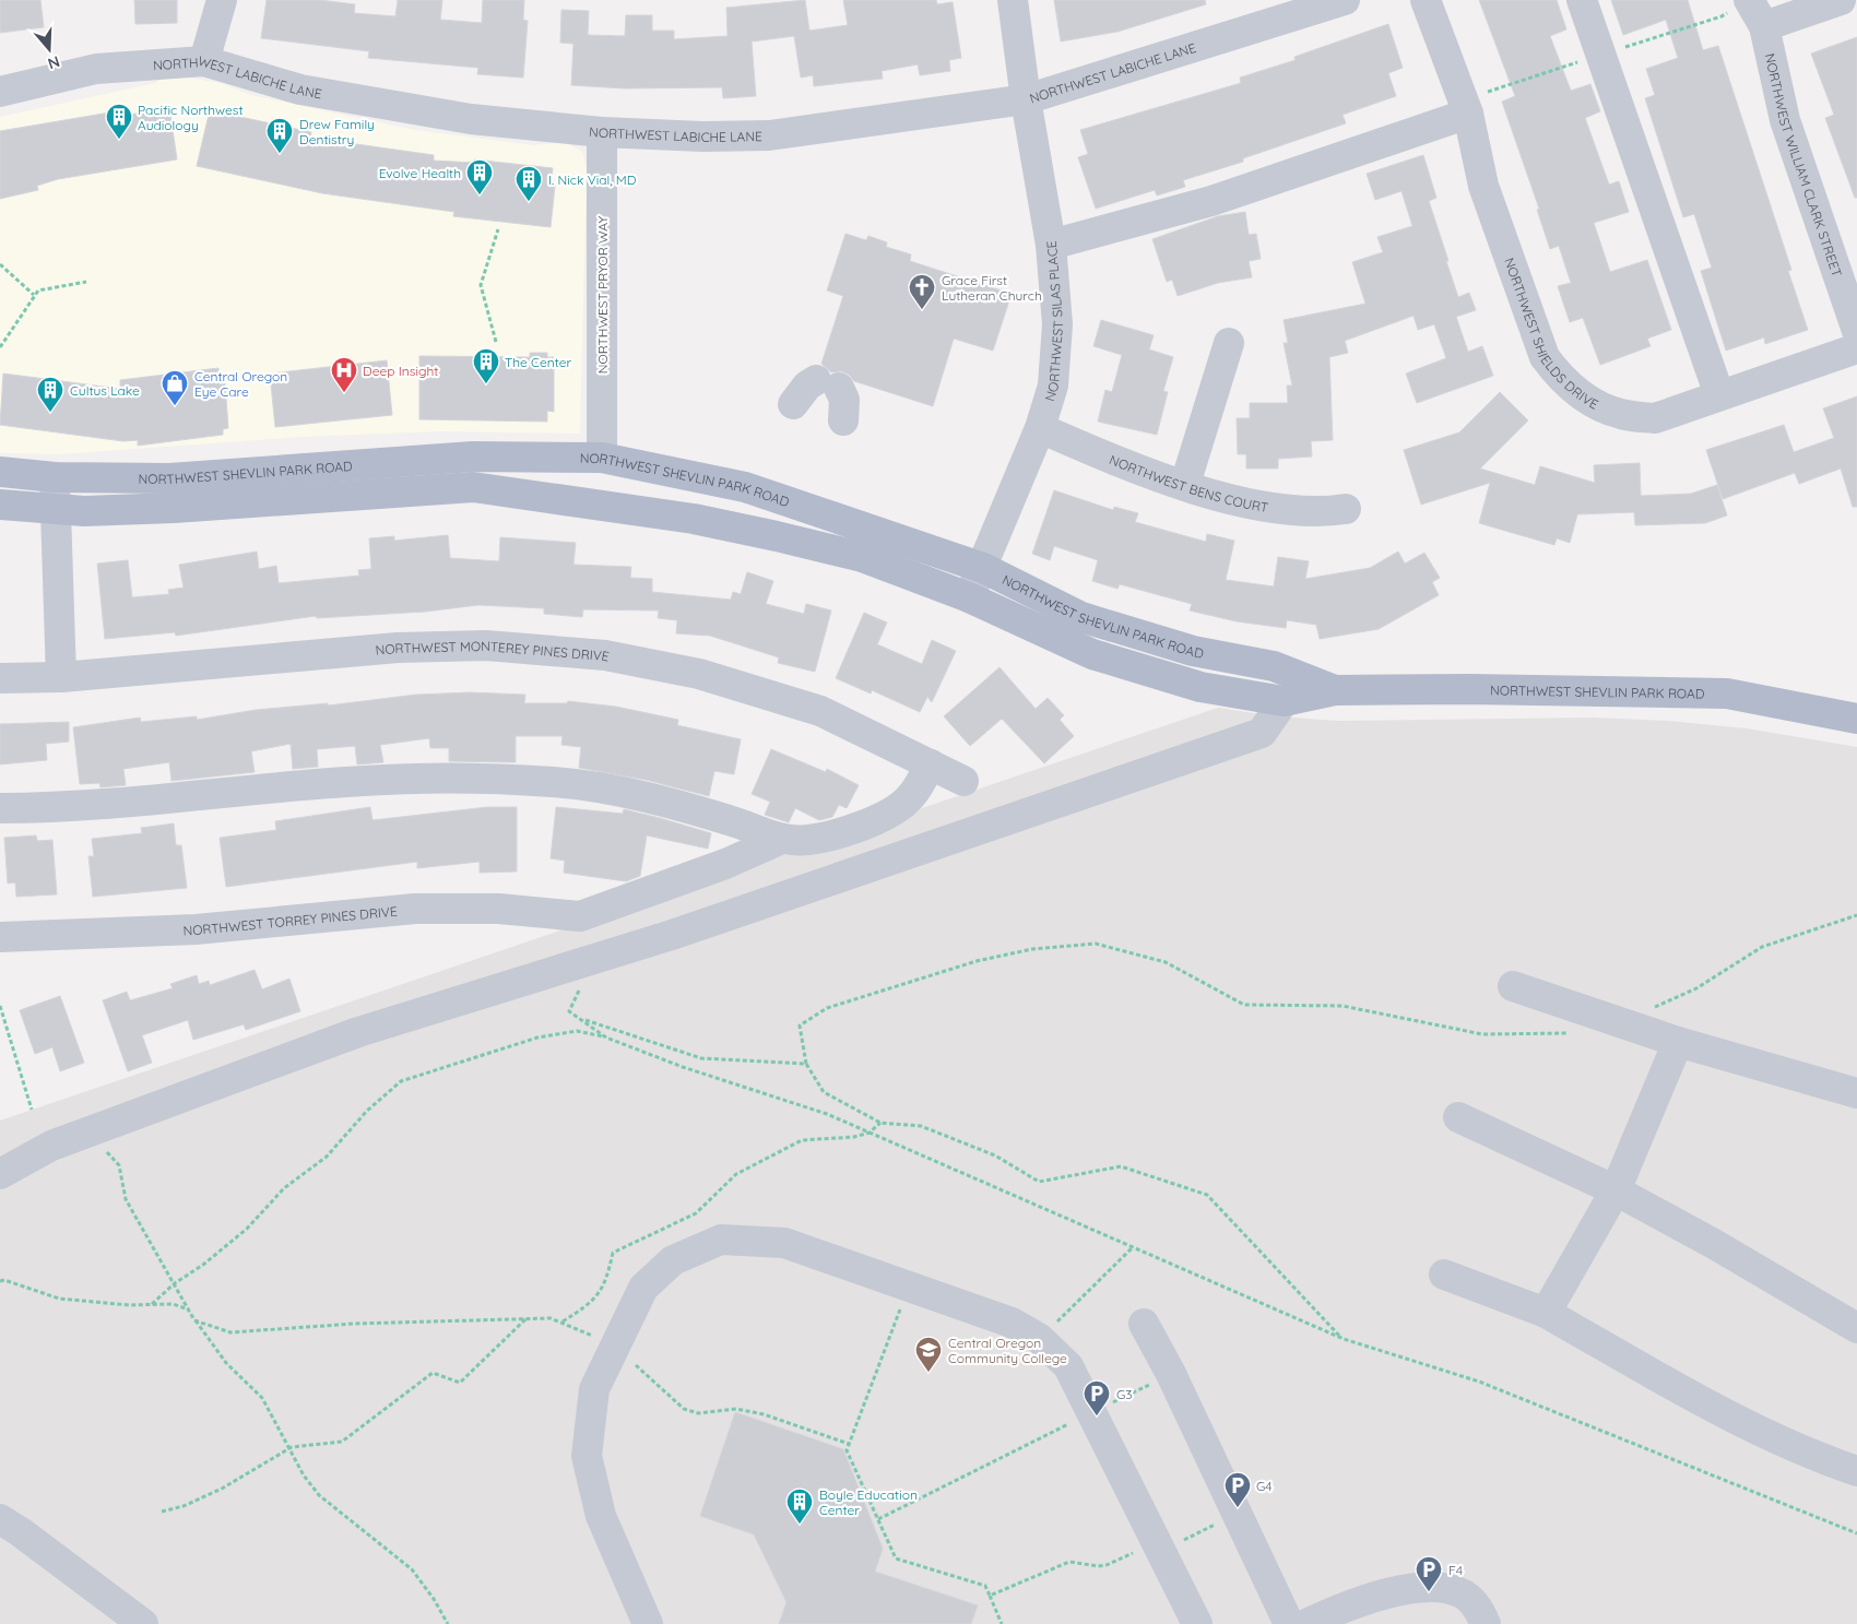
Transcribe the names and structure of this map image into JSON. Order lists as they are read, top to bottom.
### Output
{
  "streets": {
    "main road": ["NORTHWEST SHEVLIN PARK ROAD"],
    "street": [
      "NORTHWEST LABICHE LANE",
      "NORTHWEST WILLIAM CLARK STREET",
      "NORTHWEST PRYOR WAY",
      "NORTHWEST SILAS PLACE",
      "NORTHWEST SHIELDS DRIVE",
      "NORTHWEST BENS COURT",
      "NORTHWEST MONTEREY PINES DRIVE",
      "NORTHWEST TORREY PINES DRIVE"
    ]
  },
  "crossings": [
    ["NORTHWEST LABICHE LANE", "NORTHWEST PRYOR WAY"],
    ["NORTHWEST LABICHE LANE", "NORTHWEST SILAS PLACE"],
    ["NORTHWEST PRYOR WAY", "NORTHWEST SHEVLIN PARK ROAD"],
    ["NORTHWEST SILAS PLACE", "NORTHWEST SHEVLIN PARK ROAD"],
    ["NORTHWEST SILAS PLACE", "NORTHWEST BENS COURT"]
  ],
  "places": {
    "building": [
      "Pacific Northwest Audiology",
      "Drew Family Dentistry",
      "Evolve Health",
      "I. Nick Vial, MD",
      "The Center",
      "Cultus Lake",
      "Boyle Education Center"
    ],
    "church": ["Grace First Lutheran Church"],
    "hospital": ["Deep Insight"],
    "shop": ["Central Oregon Eye Care"],
    "school or university": ["Central Oregon Community College"],
    "parking": ["G3", "G4", "F4"]
  },
  "north": "bottom"
}
